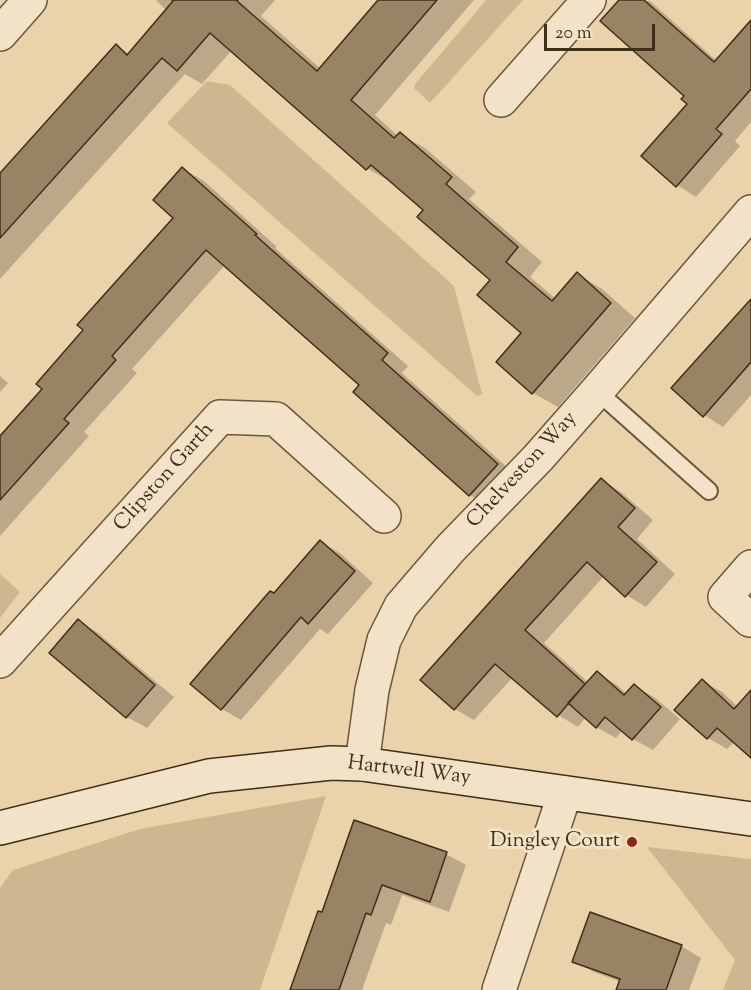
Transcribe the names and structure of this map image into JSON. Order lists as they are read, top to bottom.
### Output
{
  "streets": {
    "street": ["Chelveston Way", "Clipston Garth", "Hartwell Way"]
  },
  "crossings": [
    ["Chelveston Way", "Hartwell Way"]
  ],
  "places": ["Dingley Court"],
  "scale_bar": "20 m"
}
